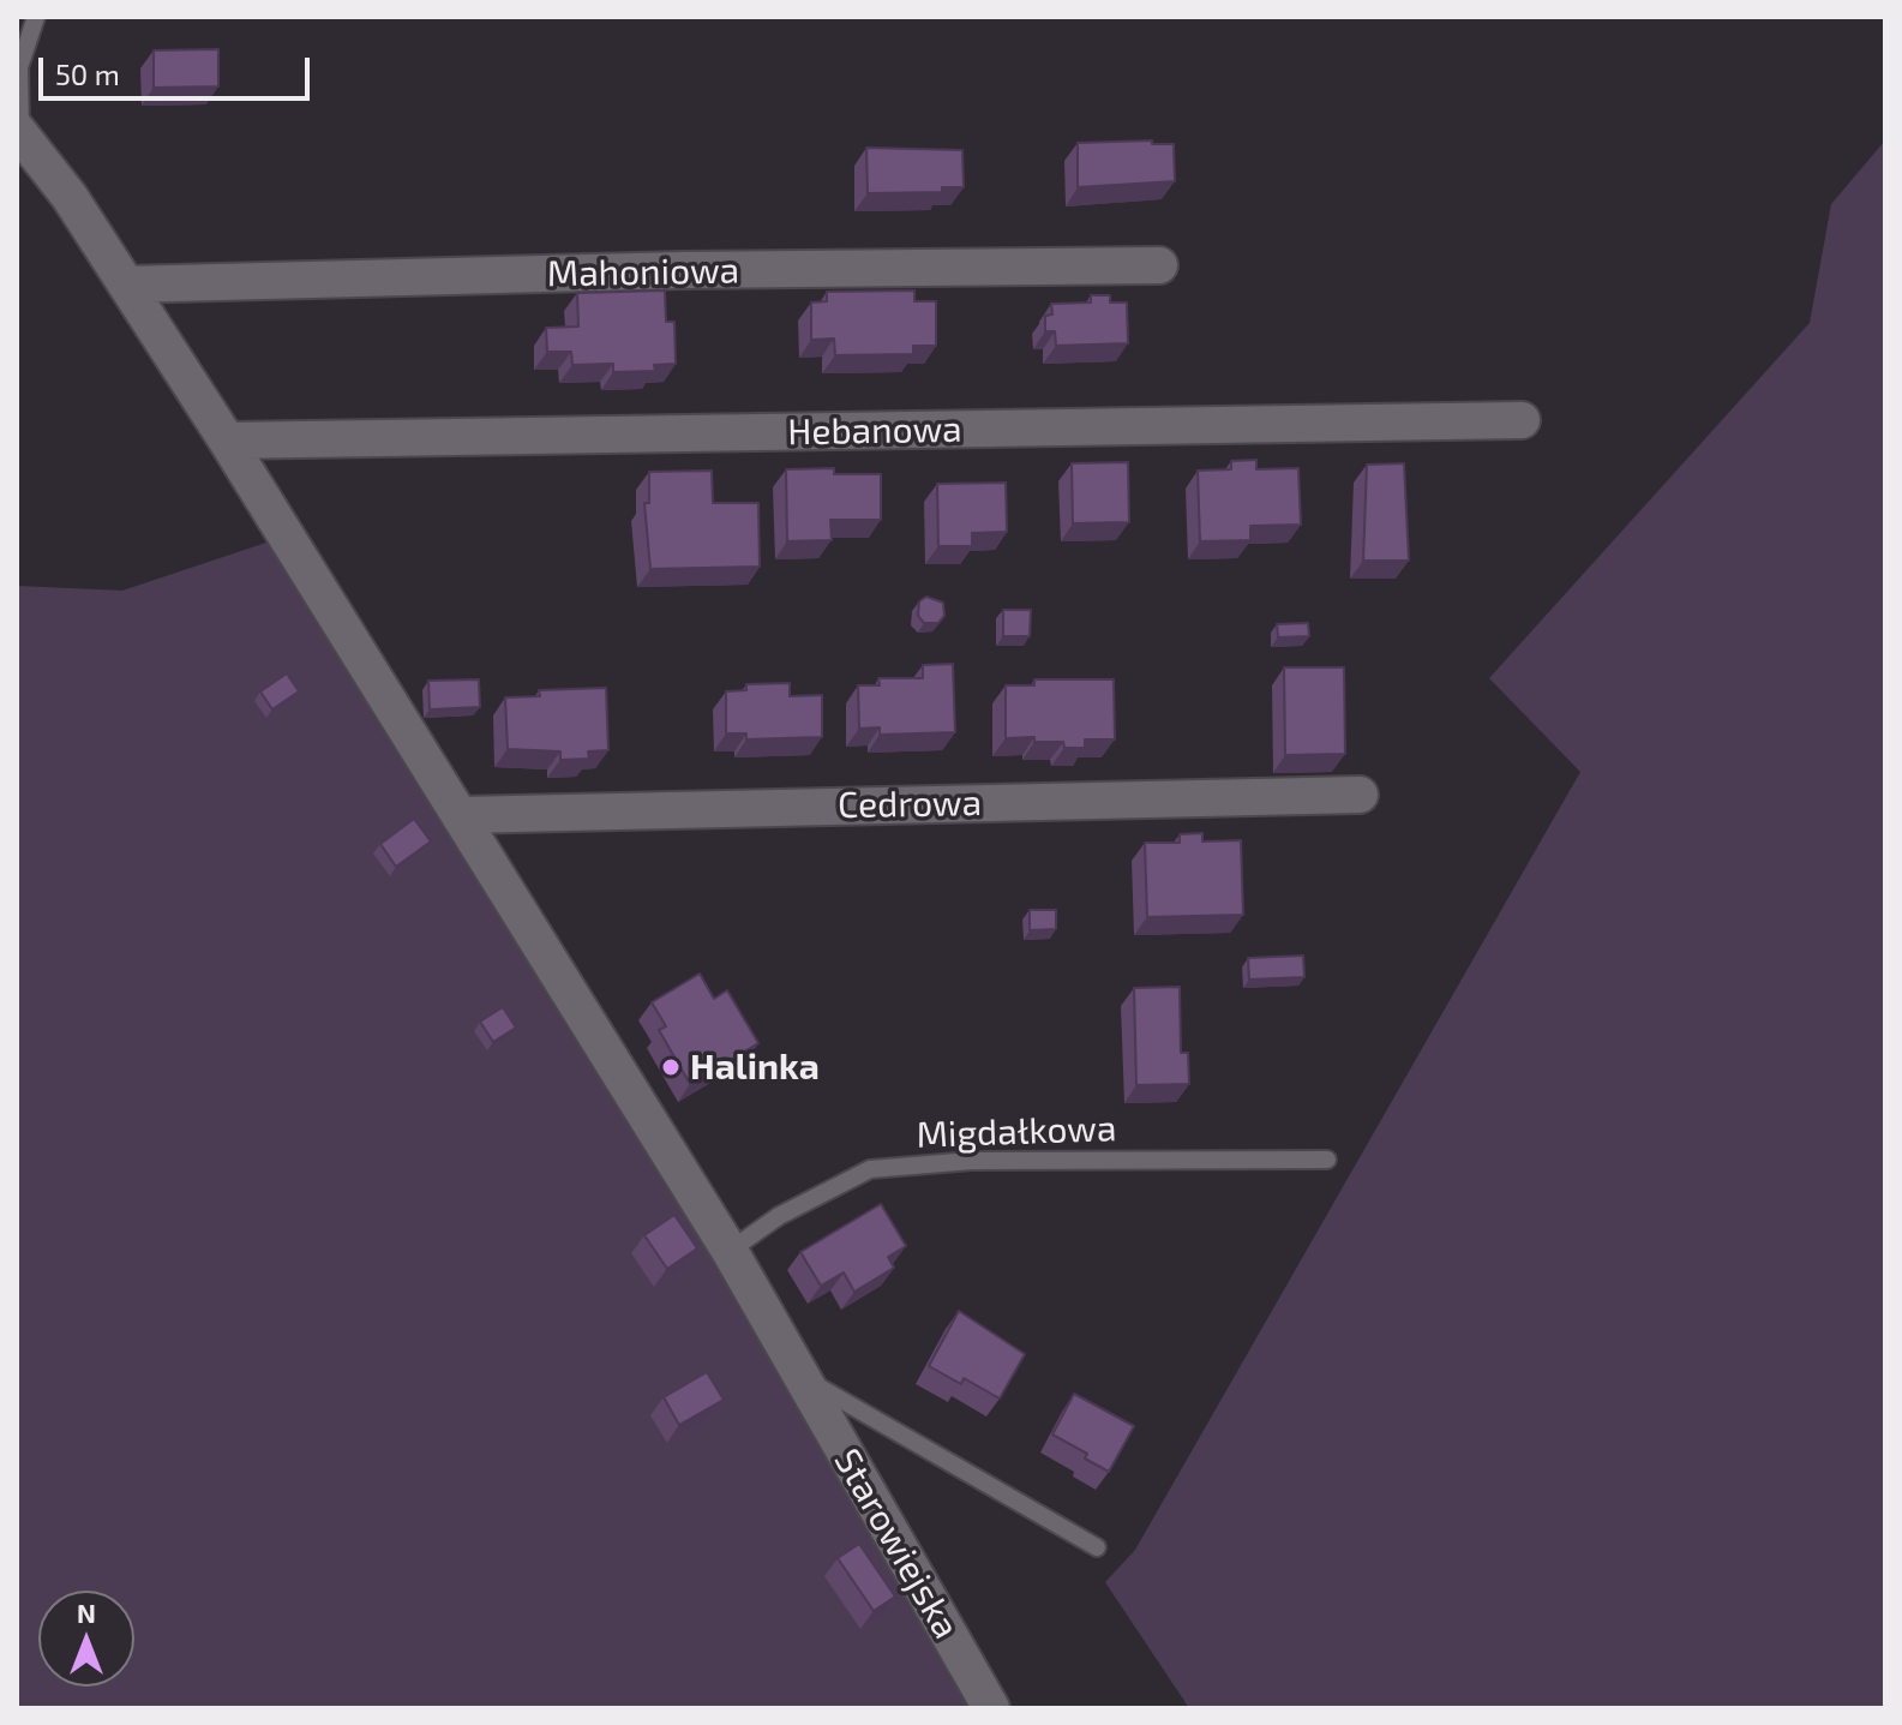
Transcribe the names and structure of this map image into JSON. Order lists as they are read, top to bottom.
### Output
{
  "streets": {
    "street": [
      "Mahoniowa",
      "Hebanowa",
      "Cedrowa",
      "Starowiejska"
    ],
    "lane": ["Migdałkowa"]
  },
  "crossings": [
    ["Mahoniowa", "Starowiejska"],
    ["Hebanowa", "Starowiejska"],
    ["Cedrowa", "Starowiejska"],
    ["Migdałkowa", "Starowiejska"]
  ],
  "places": ["Halinka"],
  "scale_bar": "50 m",
  "north": "top"
}
